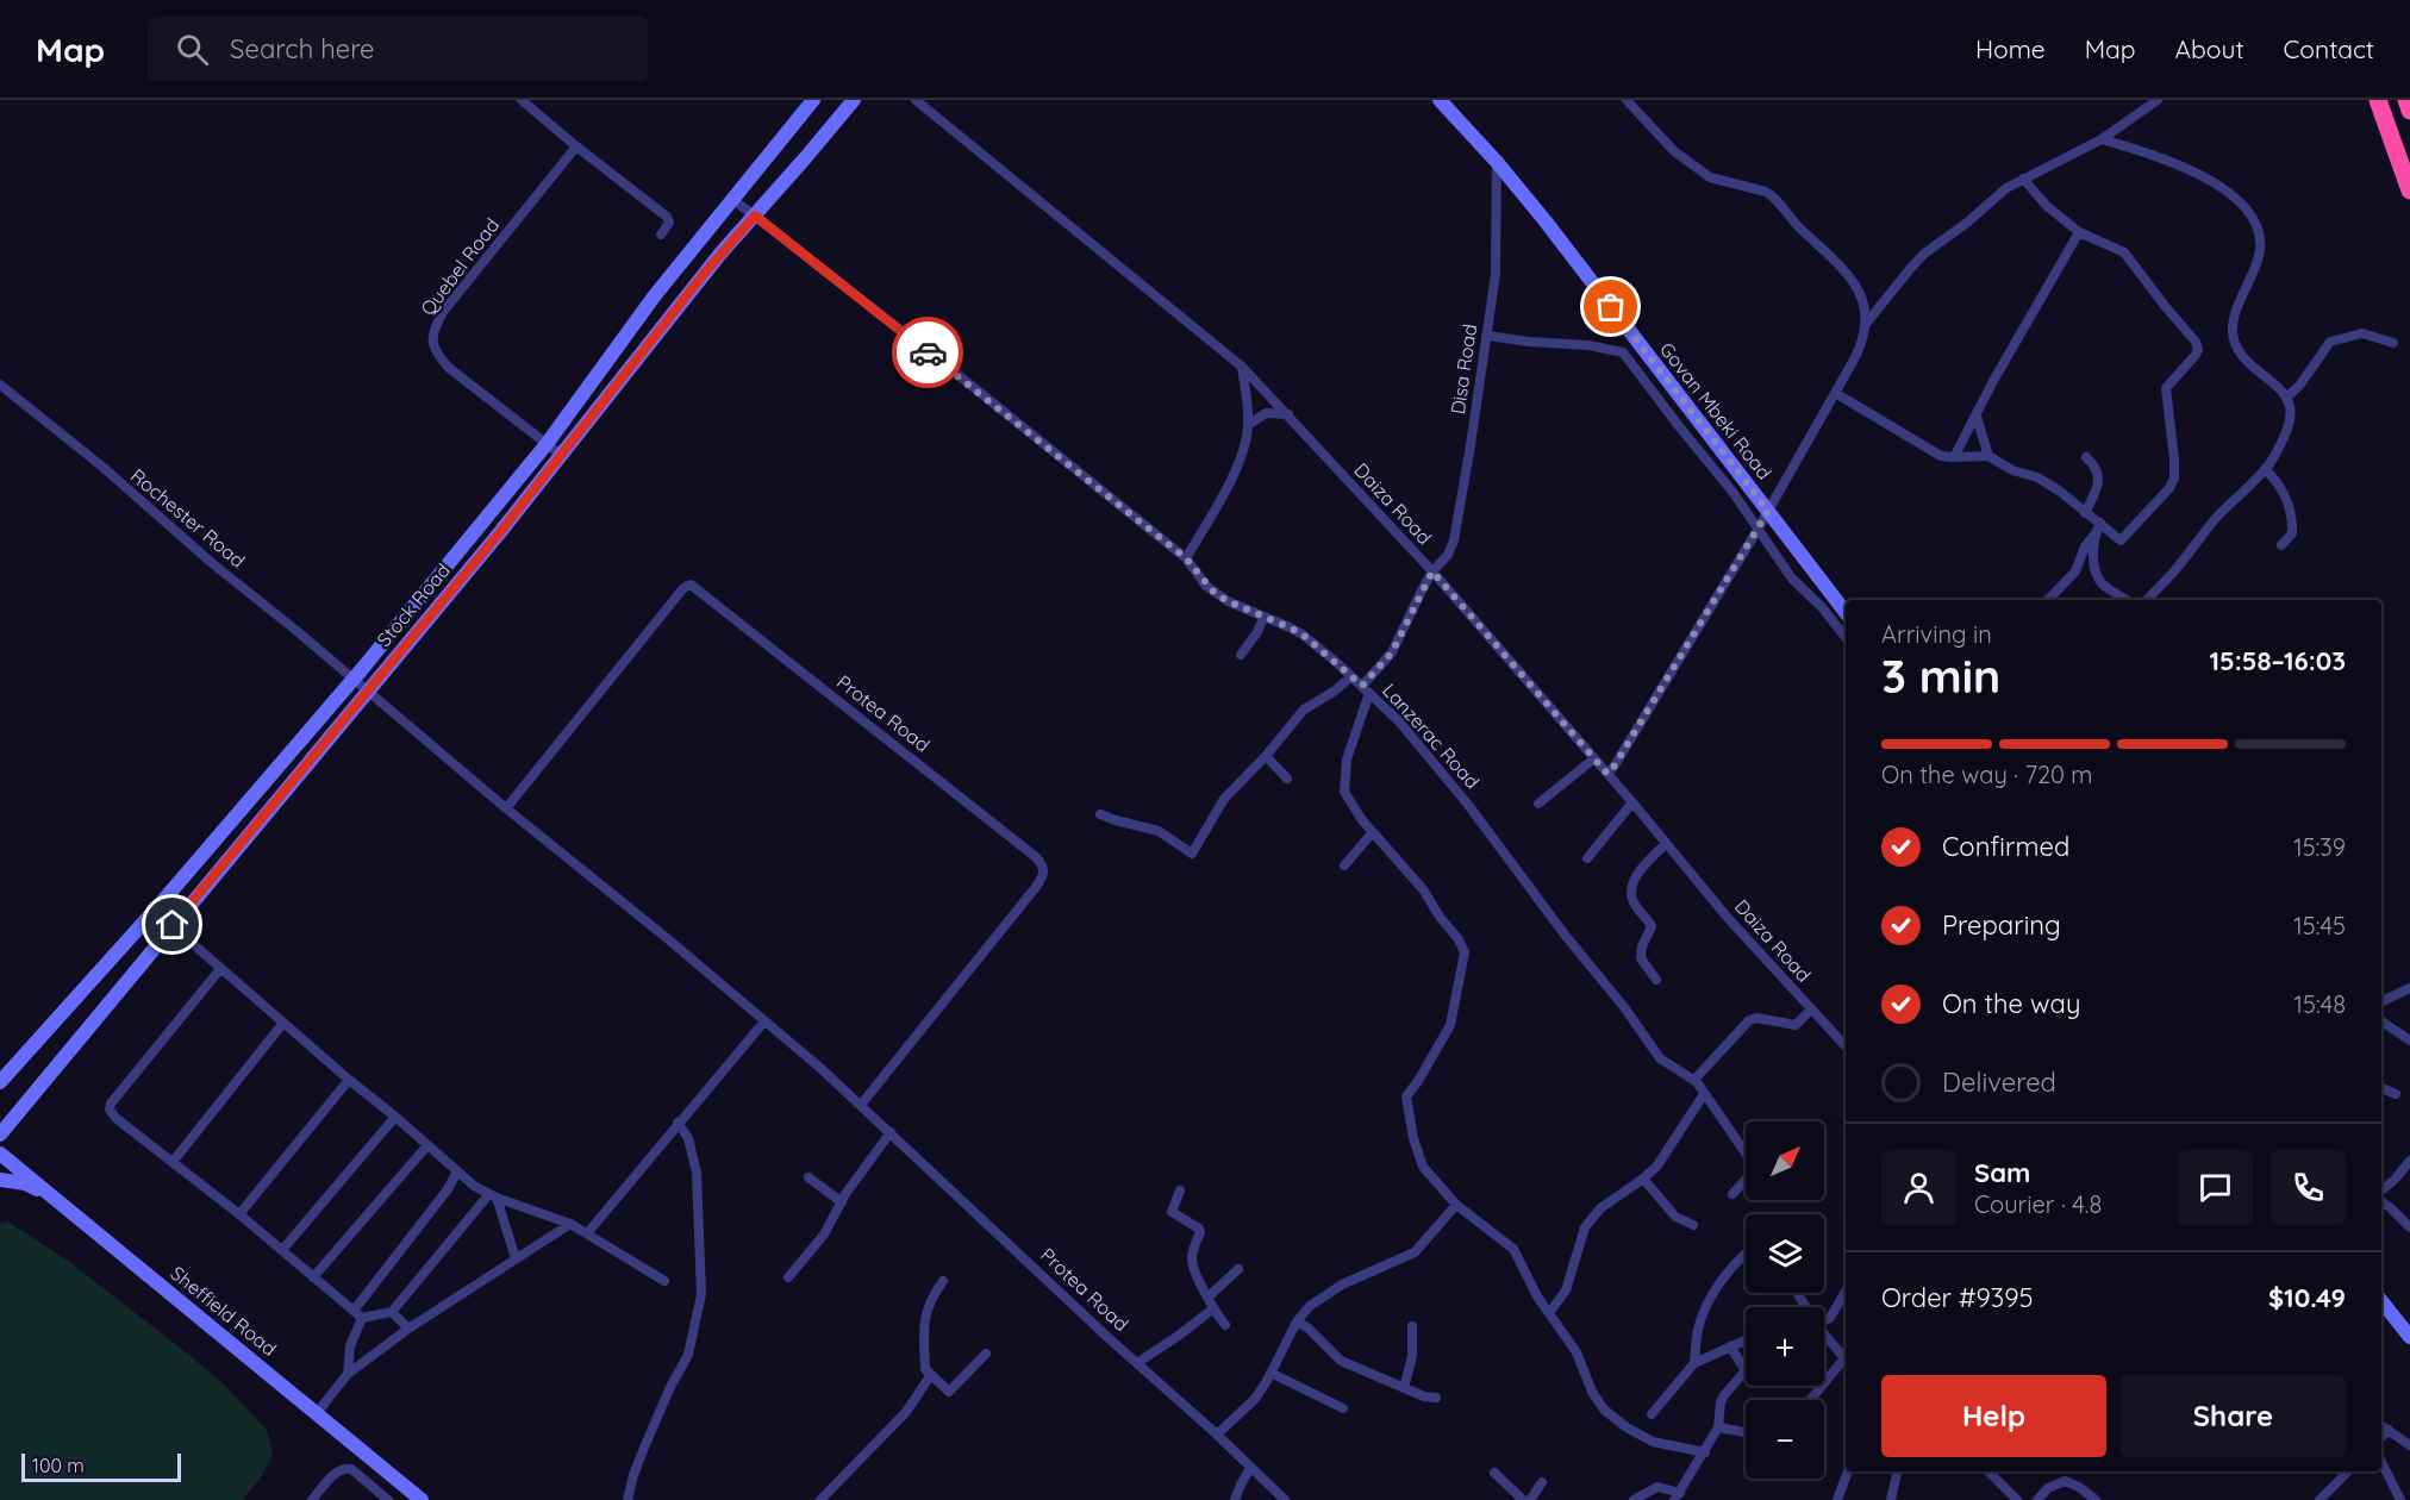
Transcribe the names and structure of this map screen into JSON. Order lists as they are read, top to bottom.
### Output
{
  "streets": {
    "main road": ["Govan Mbeki Road", "Stock Road", "Sheffield Road"],
    "street": [
      "Quebel Road",
      "Disa Road",
      "Daiza Road",
      "Rochester Road",
      "Protea Road",
      "Lanzerac Road"
    ]
  },
  "crossings": [
    ["Quebel Road", "Stock Road"],
    ["Disa Road", "Govan Mbeki Road"],
    ["Disa Road", "Daiza Road"],
    ["Disa Road", "Lanzerac Road"],
    ["Rochester Road", "Stock Road"],
    ["Rochester Road", "Protea Road"],
    ["Stock Road", "Protea Road"],
    ["Stock Road", "Lanzerac Road"]
  ],
  "scale_bar": "100 m",
  "north": "top right",
  "page": {
    "header": "Map",
    "search": "Search here",
    "nav": [
      "Home",
      "Map",
      "About",
      "Contact"
    ],
    "heading": ["3 min", "Arriving in", "15:58–16:03"],
    "panel": [
      "Sam",
      "Courier · 4.8",
      "Order #9395",
      "$10.49"
    ],
    "bar": "On the way · 720 m",
    "list": [
      ["Confirmed", "15:39"],
      ["Preparing", "15:45"],
      ["On the way", "15:48"],
      "Delivered"
    ],
    "map_buttons": ["+", "−"],
    "buttons": ["Help", "Share"],
    "scale": "100 m"
  }
}
